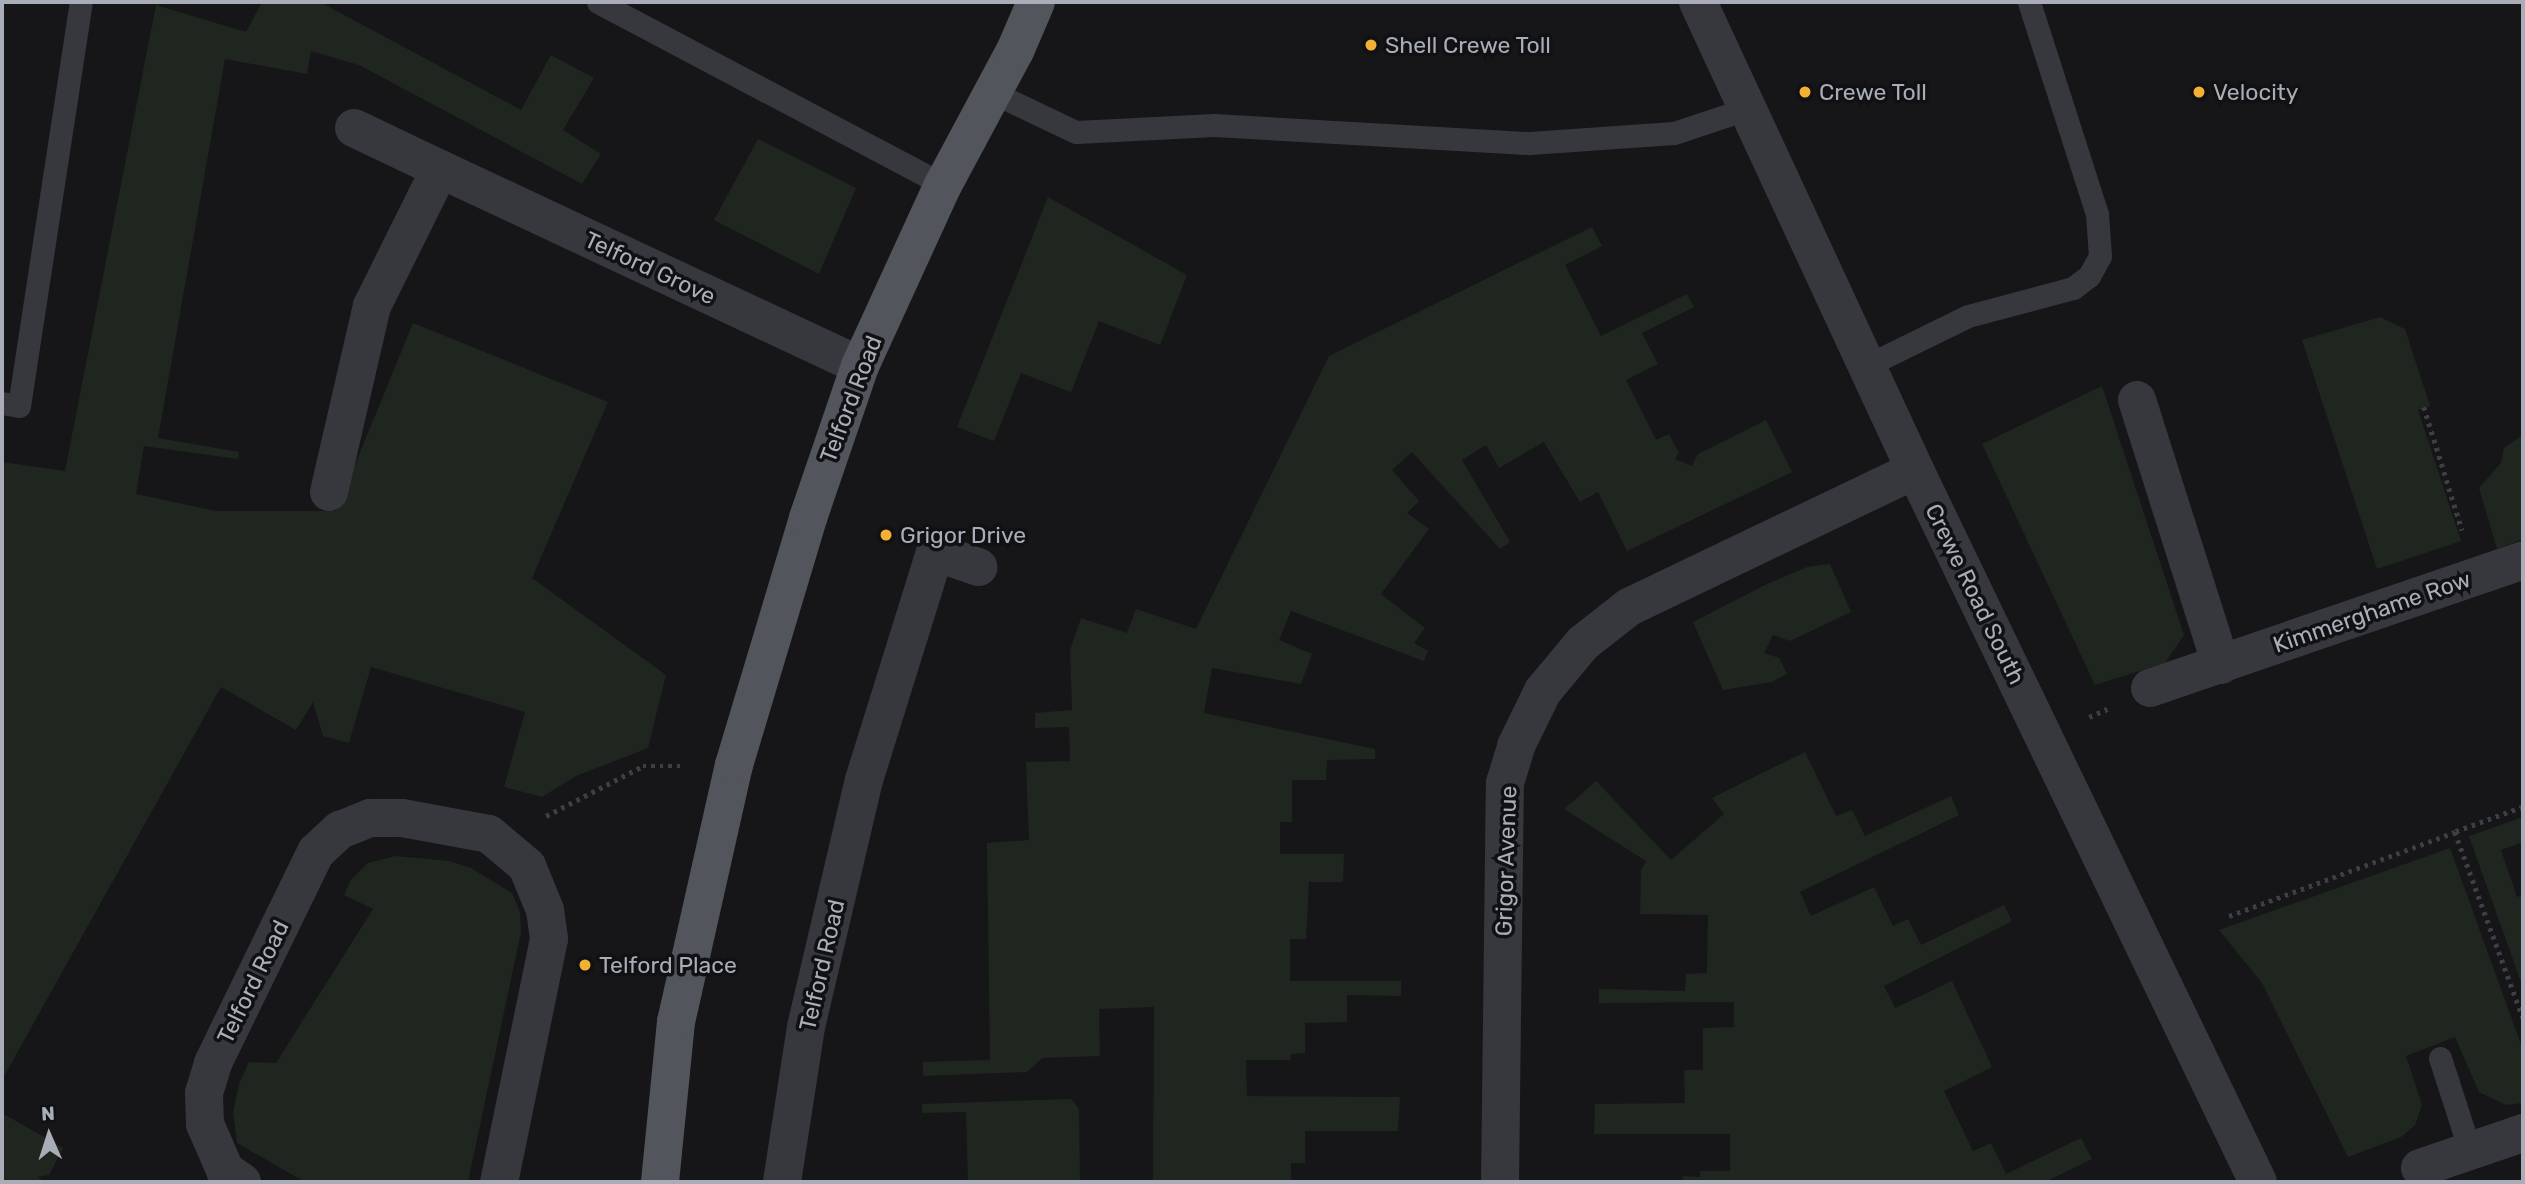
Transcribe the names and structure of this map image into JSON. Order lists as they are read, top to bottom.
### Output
{
  "streets": {
    "main road": ["Telford Road"],
    "street": [
      "Telford Grove",
      "Crewe Road South",
      "Kimmerghame Row",
      "Grigor Avenue"
    ]
  },
  "crossings": [
    ["Telford Grove", "Telford Road"],
    ["Crewe Road South", "Grigor Avenue"]
  ],
  "places": [
    "Shell Crewe Toll",
    "Crewe Toll",
    "Velocity",
    "Grigor Drive",
    "Telford Place"
  ],
  "north": "top"
}
